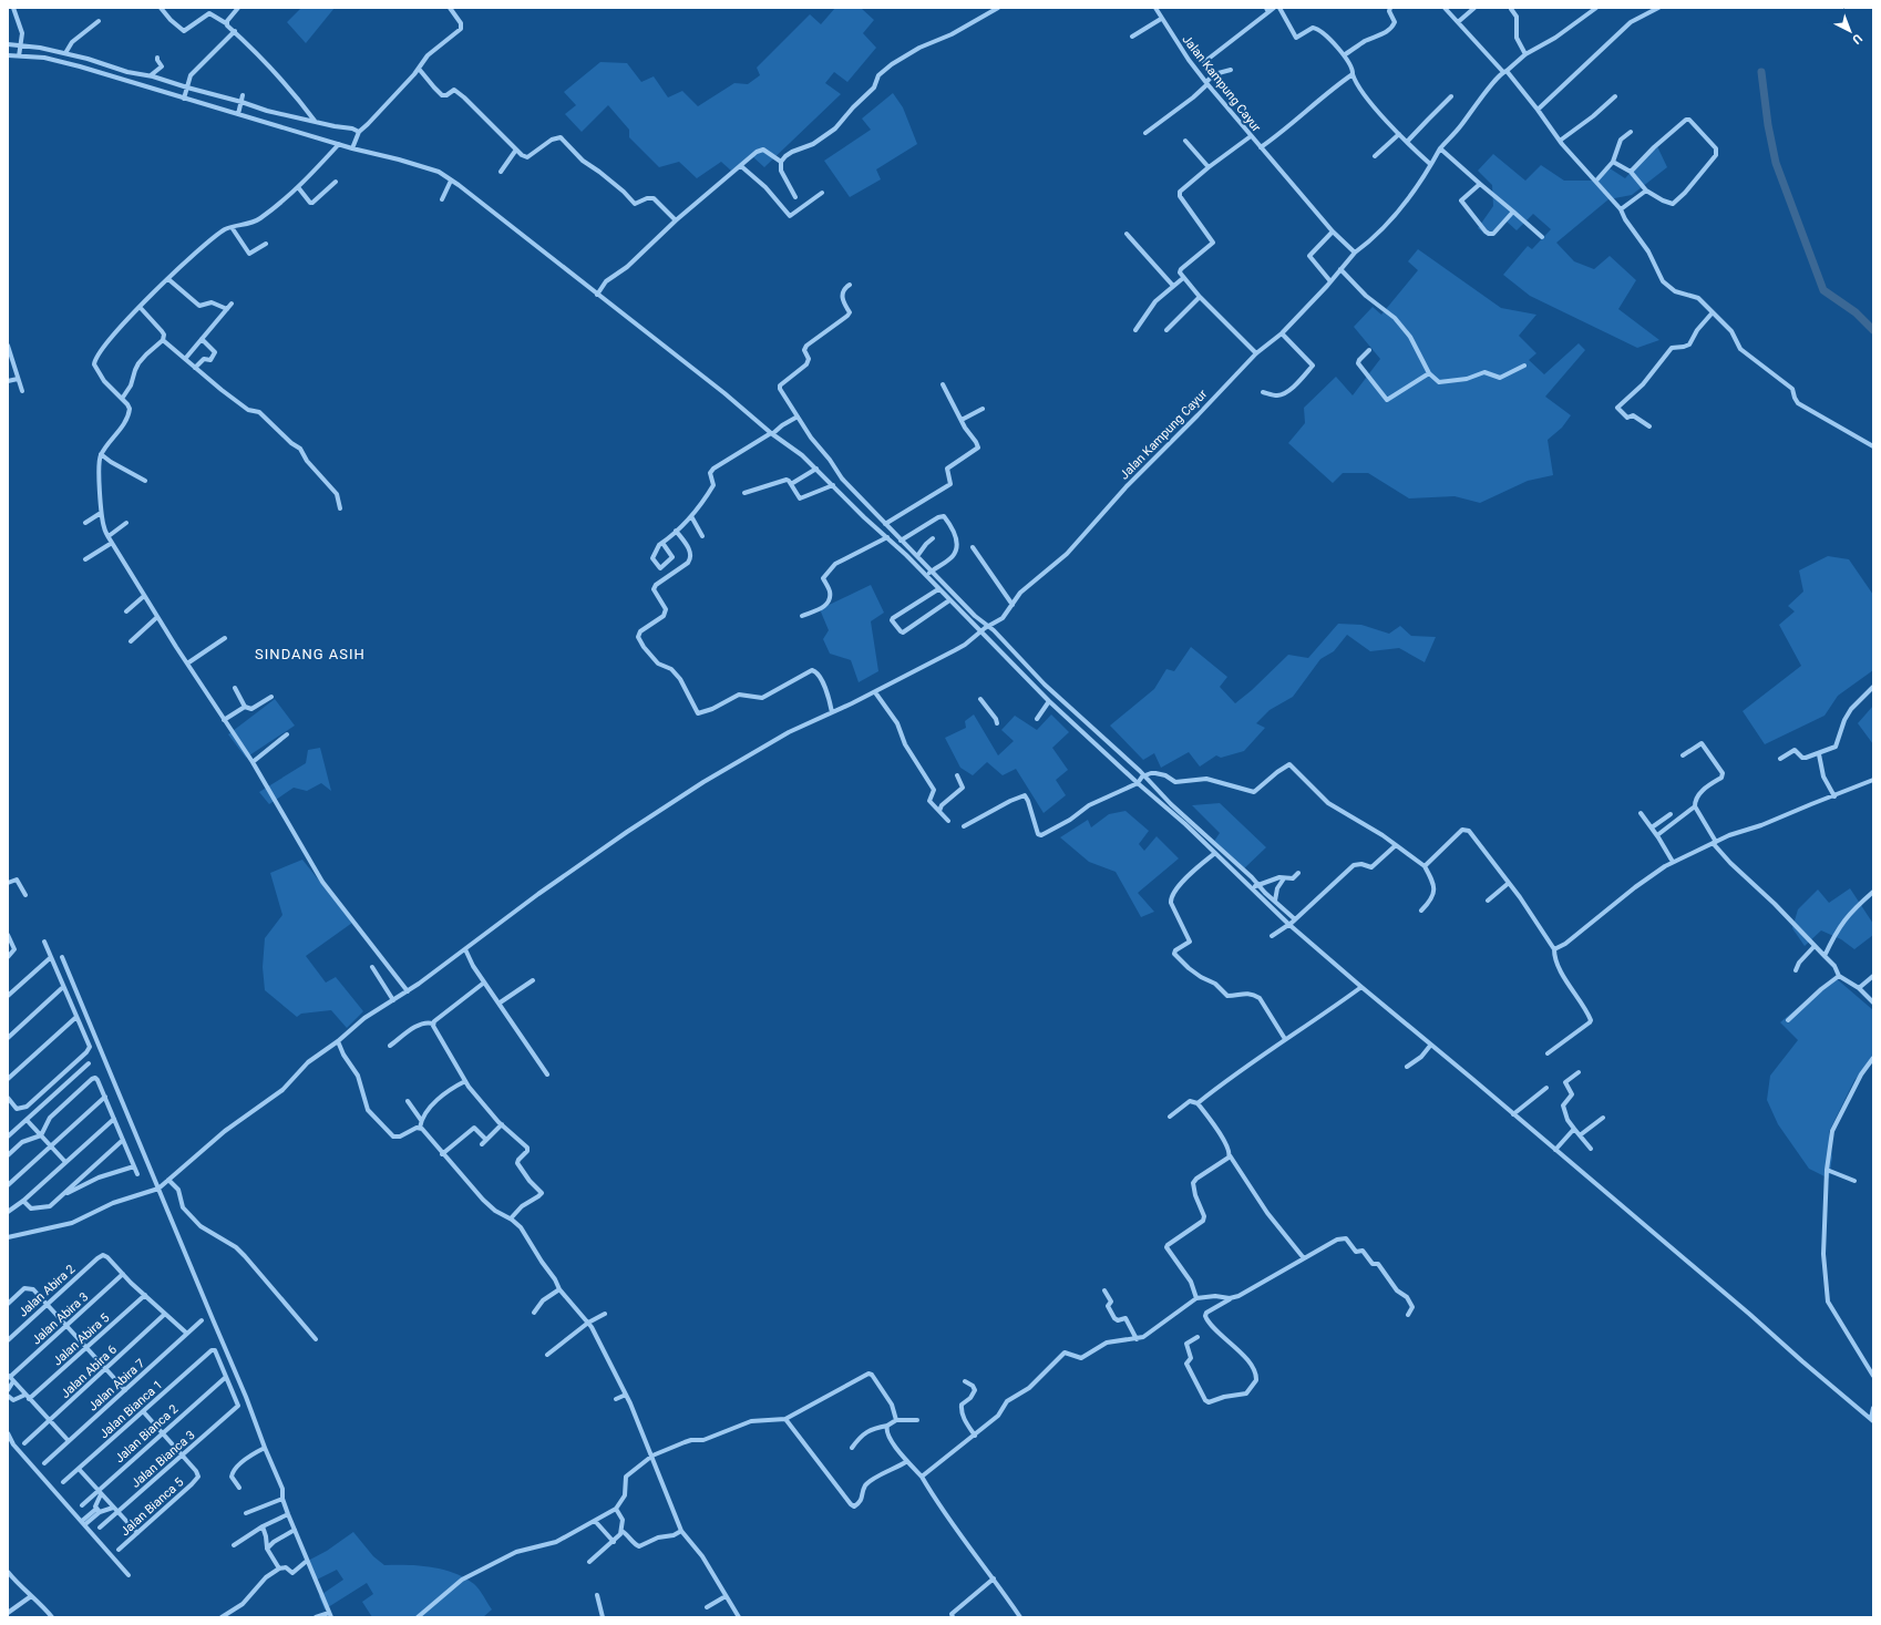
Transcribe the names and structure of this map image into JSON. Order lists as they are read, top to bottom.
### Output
{
  "streets": {
    "street": [
      "Jalan Kampung Cayur",
      "Jalan Abira 2",
      "Jalan Abira 3",
      "Jalan Abira 5",
      "Jalan Abira 6",
      "Jalan Abira 7",
      "Jalan Bianca 1",
      "Jalan Bianca 2",
      "Jalan Bianca 3",
      "Jalan Bianca 5"
    ]
  },
  "crossings": [
    ["Jalan Abira 2", "Jalan Abira 3"],
    ["Jalan Bianca 1", "Jalan Bianca 2"],
    ["Jalan Bianca 1", "Jalan Bianca 3"],
    ["Jalan Bianca 2", "Jalan Bianca 3"],
    ["Jalan Bianca 3", "Jalan Bianca 5"]
  ],
  "districts": ["SINDANG ASIH"],
  "north": "bottom right"
}
